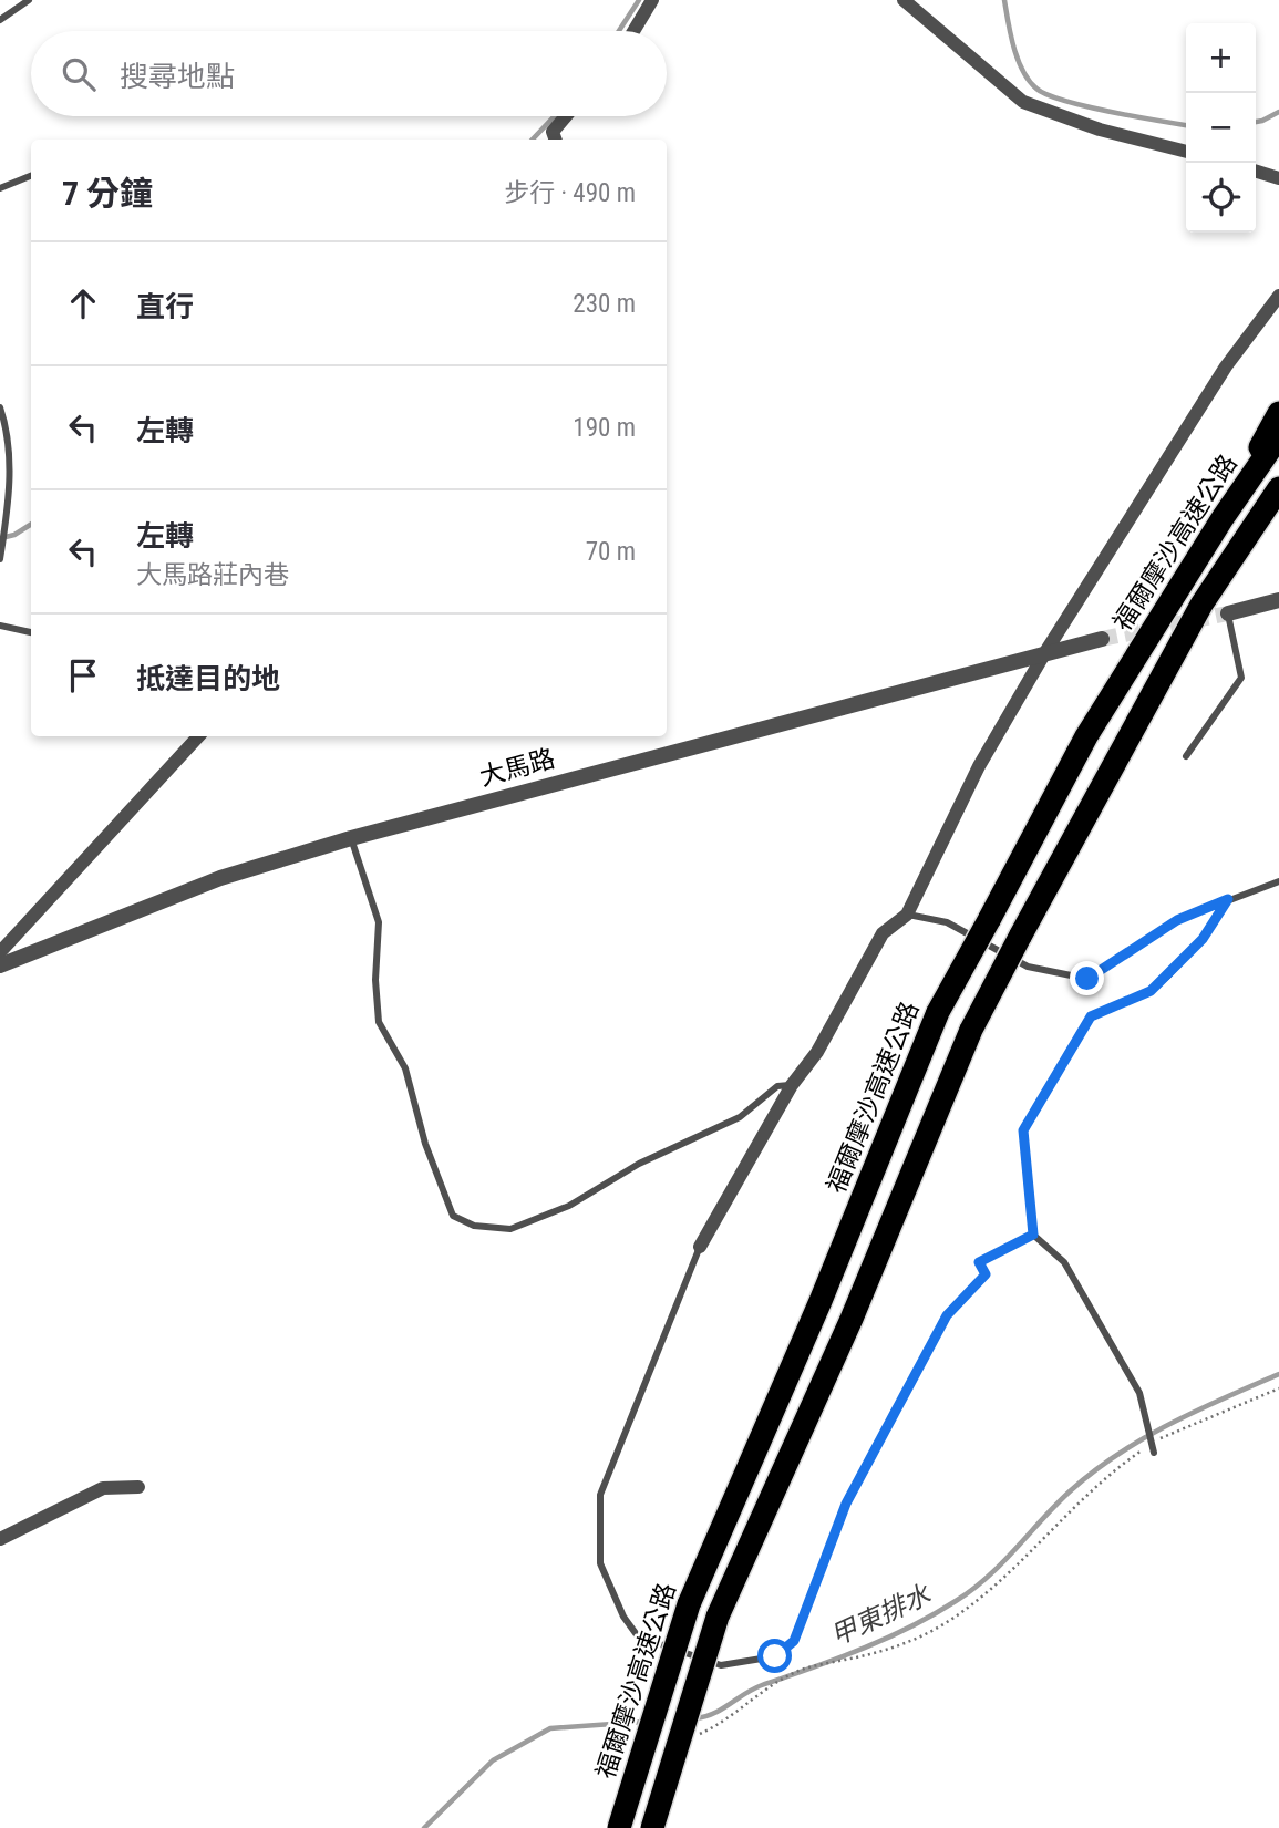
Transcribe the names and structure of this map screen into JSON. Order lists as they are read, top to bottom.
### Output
{
  "streets": {
    "highway": ["福爾摩沙高速公路"],
    "street": ["大馬路"]
  },
  "water": ["甲東排水"],
  "page": {
    "map_buttons": ["+", "−"],
    "search": "搜尋地點",
    "heading": ["7 分鐘", "步行 · 490 m"],
    "list": [
      ["直行", "230 m"],
      ["左轉", "190 m"],
      ["左轉", "大馬路莊內巷", "70 m"],
      "抵達目的地"
    ]
  }
}
